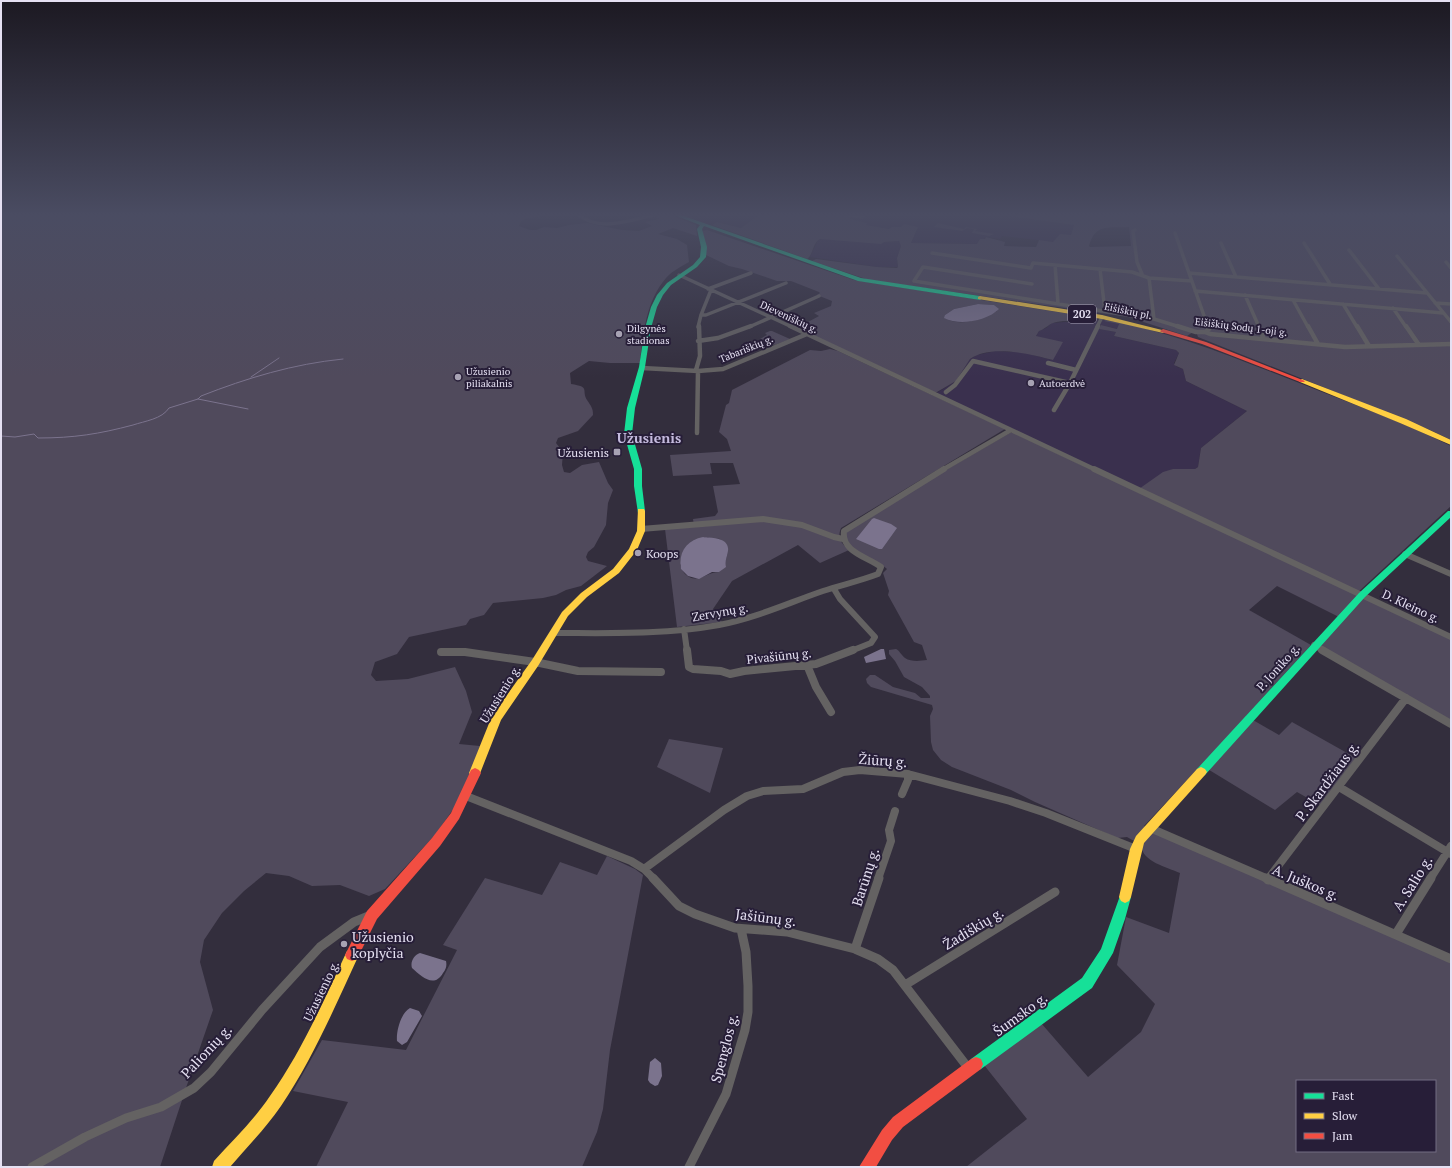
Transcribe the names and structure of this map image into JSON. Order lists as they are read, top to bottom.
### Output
{
  "streets": {
    "street": [
      "Eišiškių pl.",
      "202",
      "Dieveniškių g.",
      "Eišiškių Sodų 1-oji g.",
      "Tabariškių g.",
      "D. Kleino g.",
      "Zervynų g.",
      "Pivašiūnų g.",
      "P. Joniko g.",
      "Užusienio g.",
      "Žiūrų g.",
      "P. Skardžiaus g.",
      "Barūnų g.",
      "A. Juškos g.",
      "A. Salio g.",
      "Jašiūnų g.",
      "Žadiškių g.",
      "Šumsko g.",
      "Spenglos g.",
      "Palionių g."
    ]
  },
  "crossings": [
    ["Eišiškių pl.", "Eišiškių Sodų 1-oji g."],
    ["Dieveniškių g.", "Tabariškių g."],
    ["Dieveniškių g.", "D. Kleino g."],
    ["Dieveniškių g.", "Užusienio g."],
    ["Tabariškių g.", "Užusienio g."],
    ["D. Kleino g.", "P. Joniko g."],
    ["Zervynų g.", "Pivašiūnų g."],
    ["Zervynų g.", "Užusienio g."],
    ["P. Joniko g.", "Žiūrų g."],
    ["P. Joniko g.", "A. Juškos g."],
    ["P. Joniko g.", "Šumsko g."],
    ["Užusienio g.", "Jašiūnų g."],
    ["Užusienio g.", "Palionių g."],
    ["Žiūrų g.", "Jašiūnų g."],
    ["Žiūrų g.", "Šumsko g."],
    ["P. Skardžiaus g.", "A. Juškos g."],
    ["Barūnų g.", "Jašiūnų g."],
    ["A. Juškos g.", "A. Salio g."],
    ["Jašiūnų g.", "Žadiškių g."],
    ["Jašiūnų g.", "Šumsko g."],
    ["Jašiūnų g.", "Spenglos g."]
  ],
  "districts": ["Užusienis"],
  "places": {
    "other": [
      "Dilgynės stadionas",
      "Užusienio piliakalnis",
      "Autoerdvė",
      "Koops",
      "Užusienio koplyčia"
    ],
    "transit": ["Užusienis"]
  },
  "legend": ["Fast", "Slow", "Jam"]
}
